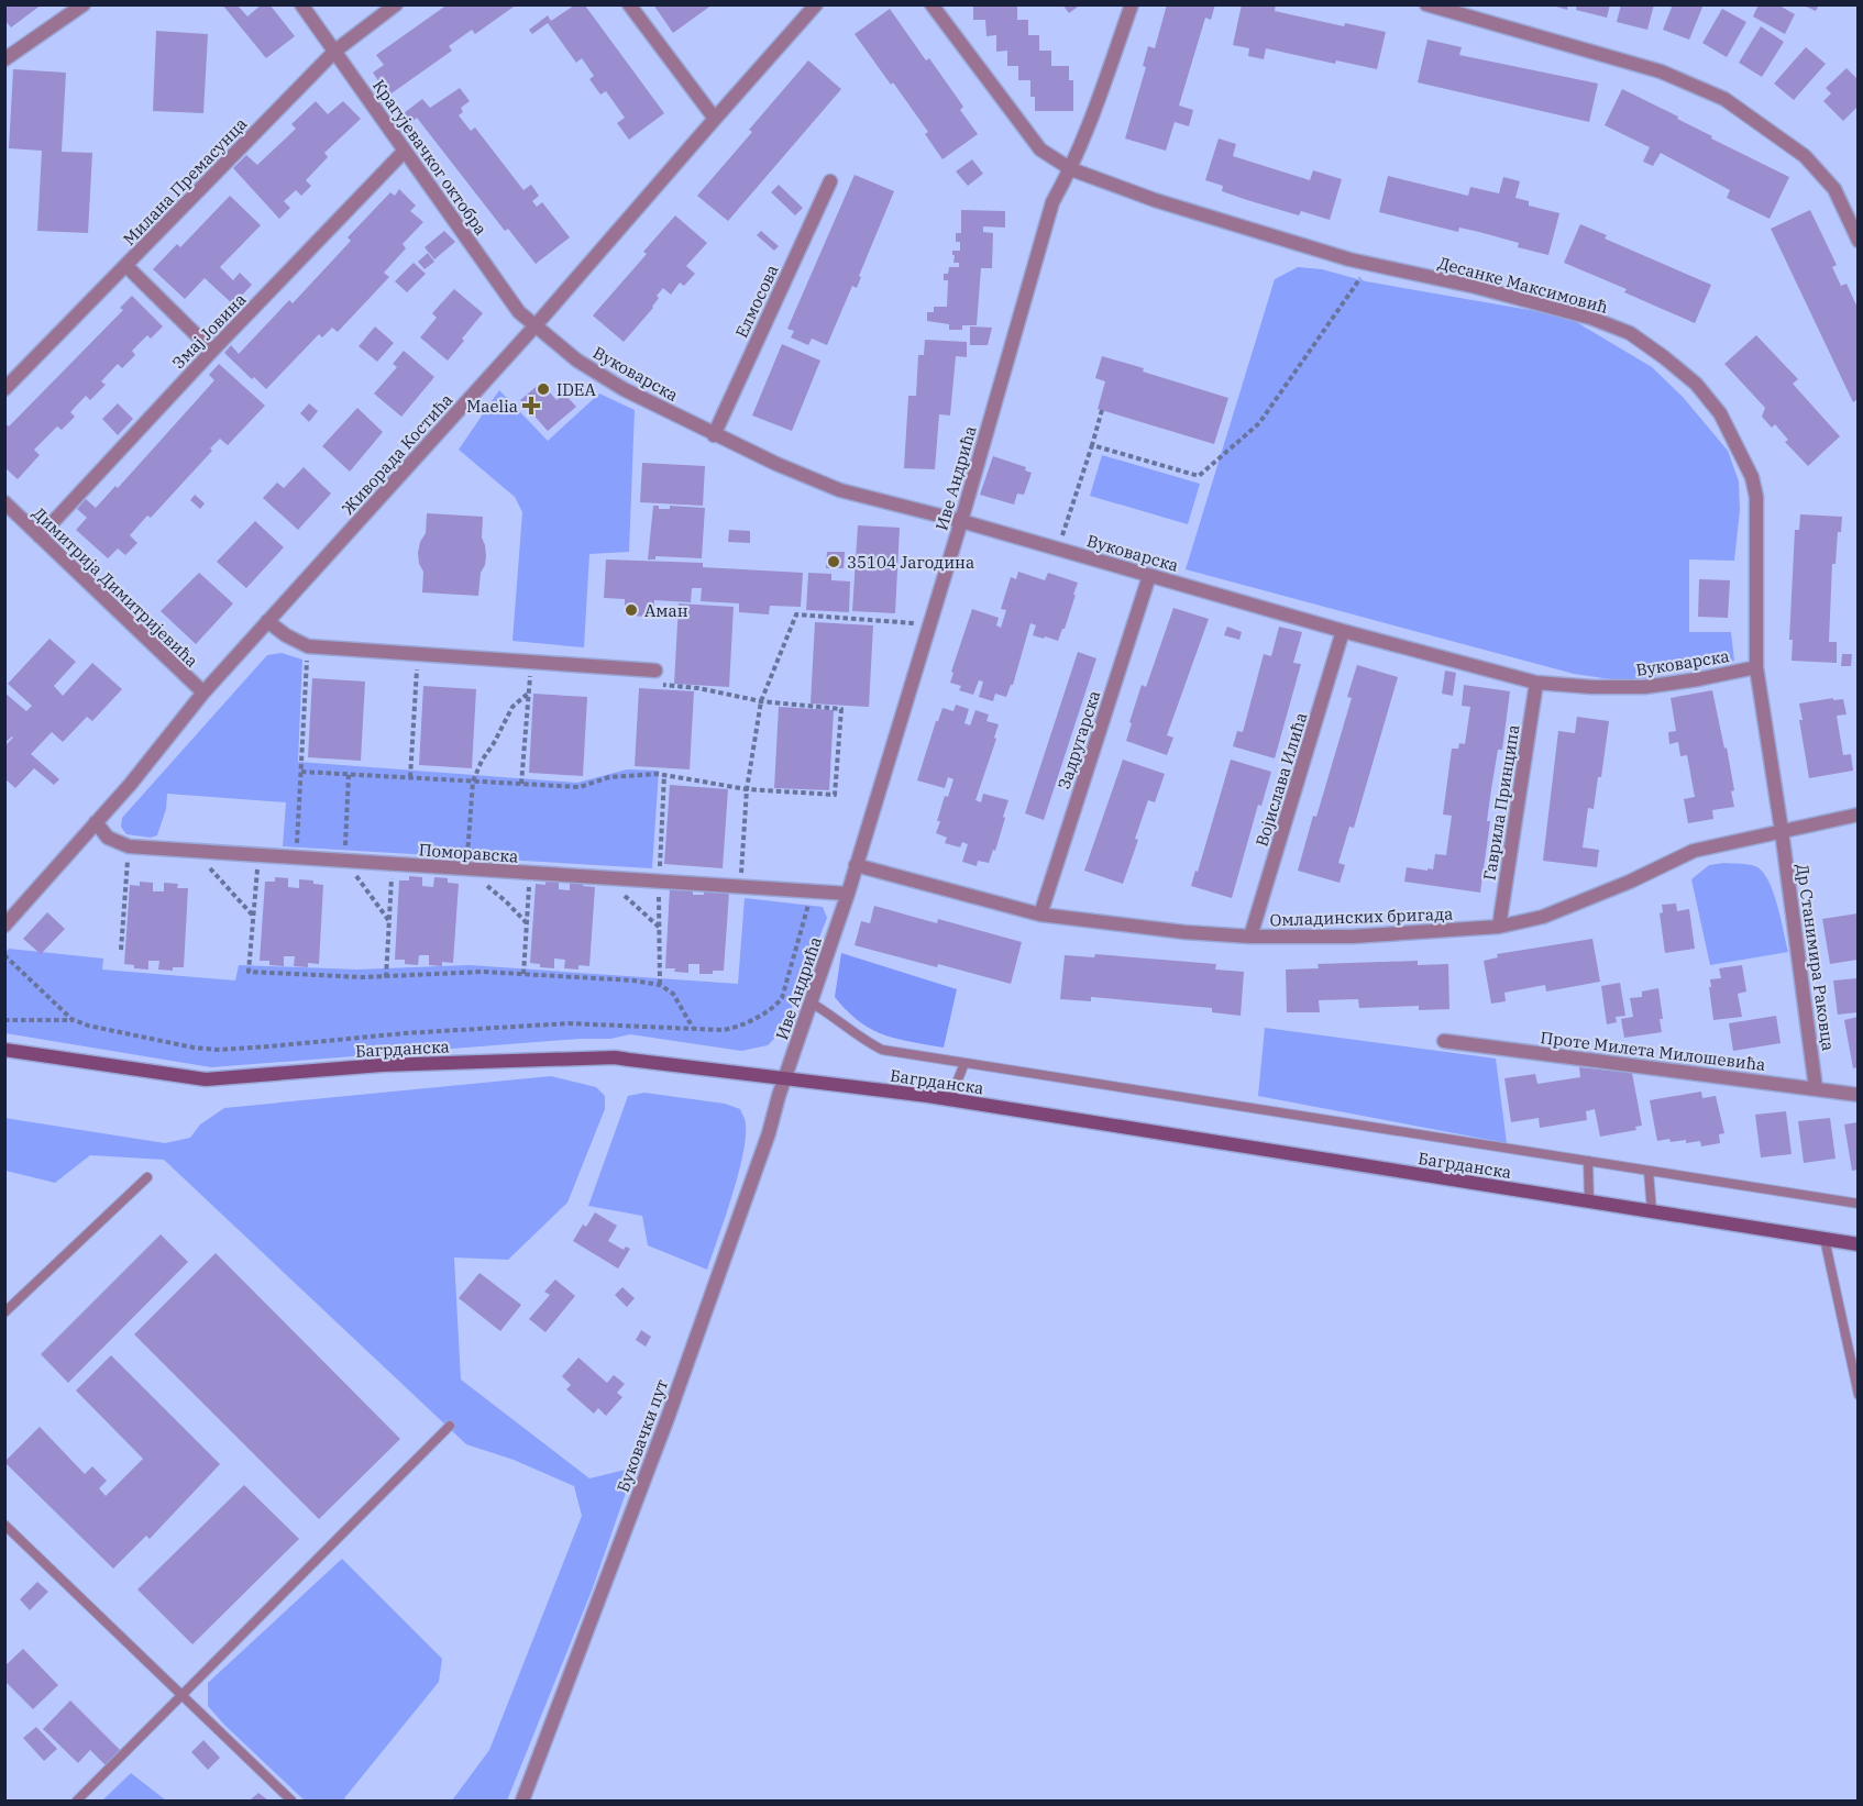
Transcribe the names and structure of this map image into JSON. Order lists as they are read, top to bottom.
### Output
{
  "streets": {
    "main road": ["Багрданска"],
    "street": [
      "Крагујевачког октобра",
      "Милана Премасунца",
      "Десанке Максимовић",
      "Елмосова",
      "Змај Јовина",
      "Вуковарска",
      "Живорада Костића",
      "Иве Андрића",
      "Димитрија Димитријевића",
      "Задругарска",
      "Војислава Илића",
      "Гаврила Принципа",
      "Поморавска",
      "Омладинских бригада",
      "Др Станимира Раковца",
      "Проте Милета Милошевића",
      "Буковачки пут"
    ]
  },
  "crossings": [
    ["Крагујевачког октобра", "Милана Премасунца"],
    ["Крагујевачког октобра", "Змај Јовина"],
    ["Крагујевачког октобра", "Вуковарска"],
    ["Крагујевачког октобра", "Живорада Костића"],
    ["Десанке Максимовић", "Вуковарска"],
    ["Десанке Максимовић", "Иве Андрића"],
    ["Десанке Максимовић", "Омладинских бригада"],
    ["Десанке Максимовић", "Др Станимира Раковца"],
    ["Елмосова", "Вуковарска"],
    ["Змај Јовина", "Димитрија Димитријевића"],
    ["Вуковарска", "Живорада Костића"],
    ["Вуковарска", "Иве Андрића"],
    ["Вуковарска", "Задругарска"],
    ["Вуковарска", "Војислава Илића"],
    ["Вуковарска", "Гаврила Принципа"],
    ["Живорада Костића", "Димитрија Димитријевића"],
    ["Живорада Костића", "Поморавска"],
    ["Иве Андрића", "Поморавска"],
    ["Иве Андрића", "Омладинских бригада"],
    ["Иве Андрића", "Багрданска"],
    ["Иве Андрића", "Буковачки пут"],
    ["Задругарска", "Омладинских бригада"],
    ["Војислава Илића", "Омладинских бригада"],
    ["Гаврила Принципа", "Омладинских бригада"],
    ["Омладинских бригада", "Др Станимира Раковца"],
    ["Др Станимира Раковца", "Проте Милета Милошевића"],
    ["Багрданска", "Буковачки пут"]
  ],
  "places": {
    "other": ["IDEA", "35104 Јагодина", "Аман"],
    "health": ["Maelia"]
  }
}
